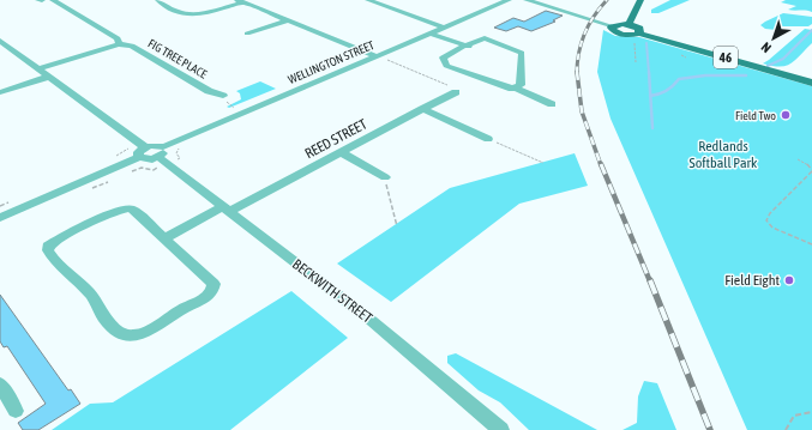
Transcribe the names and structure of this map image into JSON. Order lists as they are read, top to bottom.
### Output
{
  "streets": {
    "main road": ["46"],
    "street": [
      "FIG TREE PLACE",
      "WELLINGTON STREET",
      "REED STREET",
      "BECKWITH STREET"
    ]
  },
  "crossings": [
    ["WELLINGTON STREET", "BECKWITH STREET"],
    ["REED STREET", "BECKWITH STREET"]
  ],
  "parks": ["Redlands Softball Park"],
  "places": ["Field Two", "Field Eight"],
  "north": "bottom left"
}
